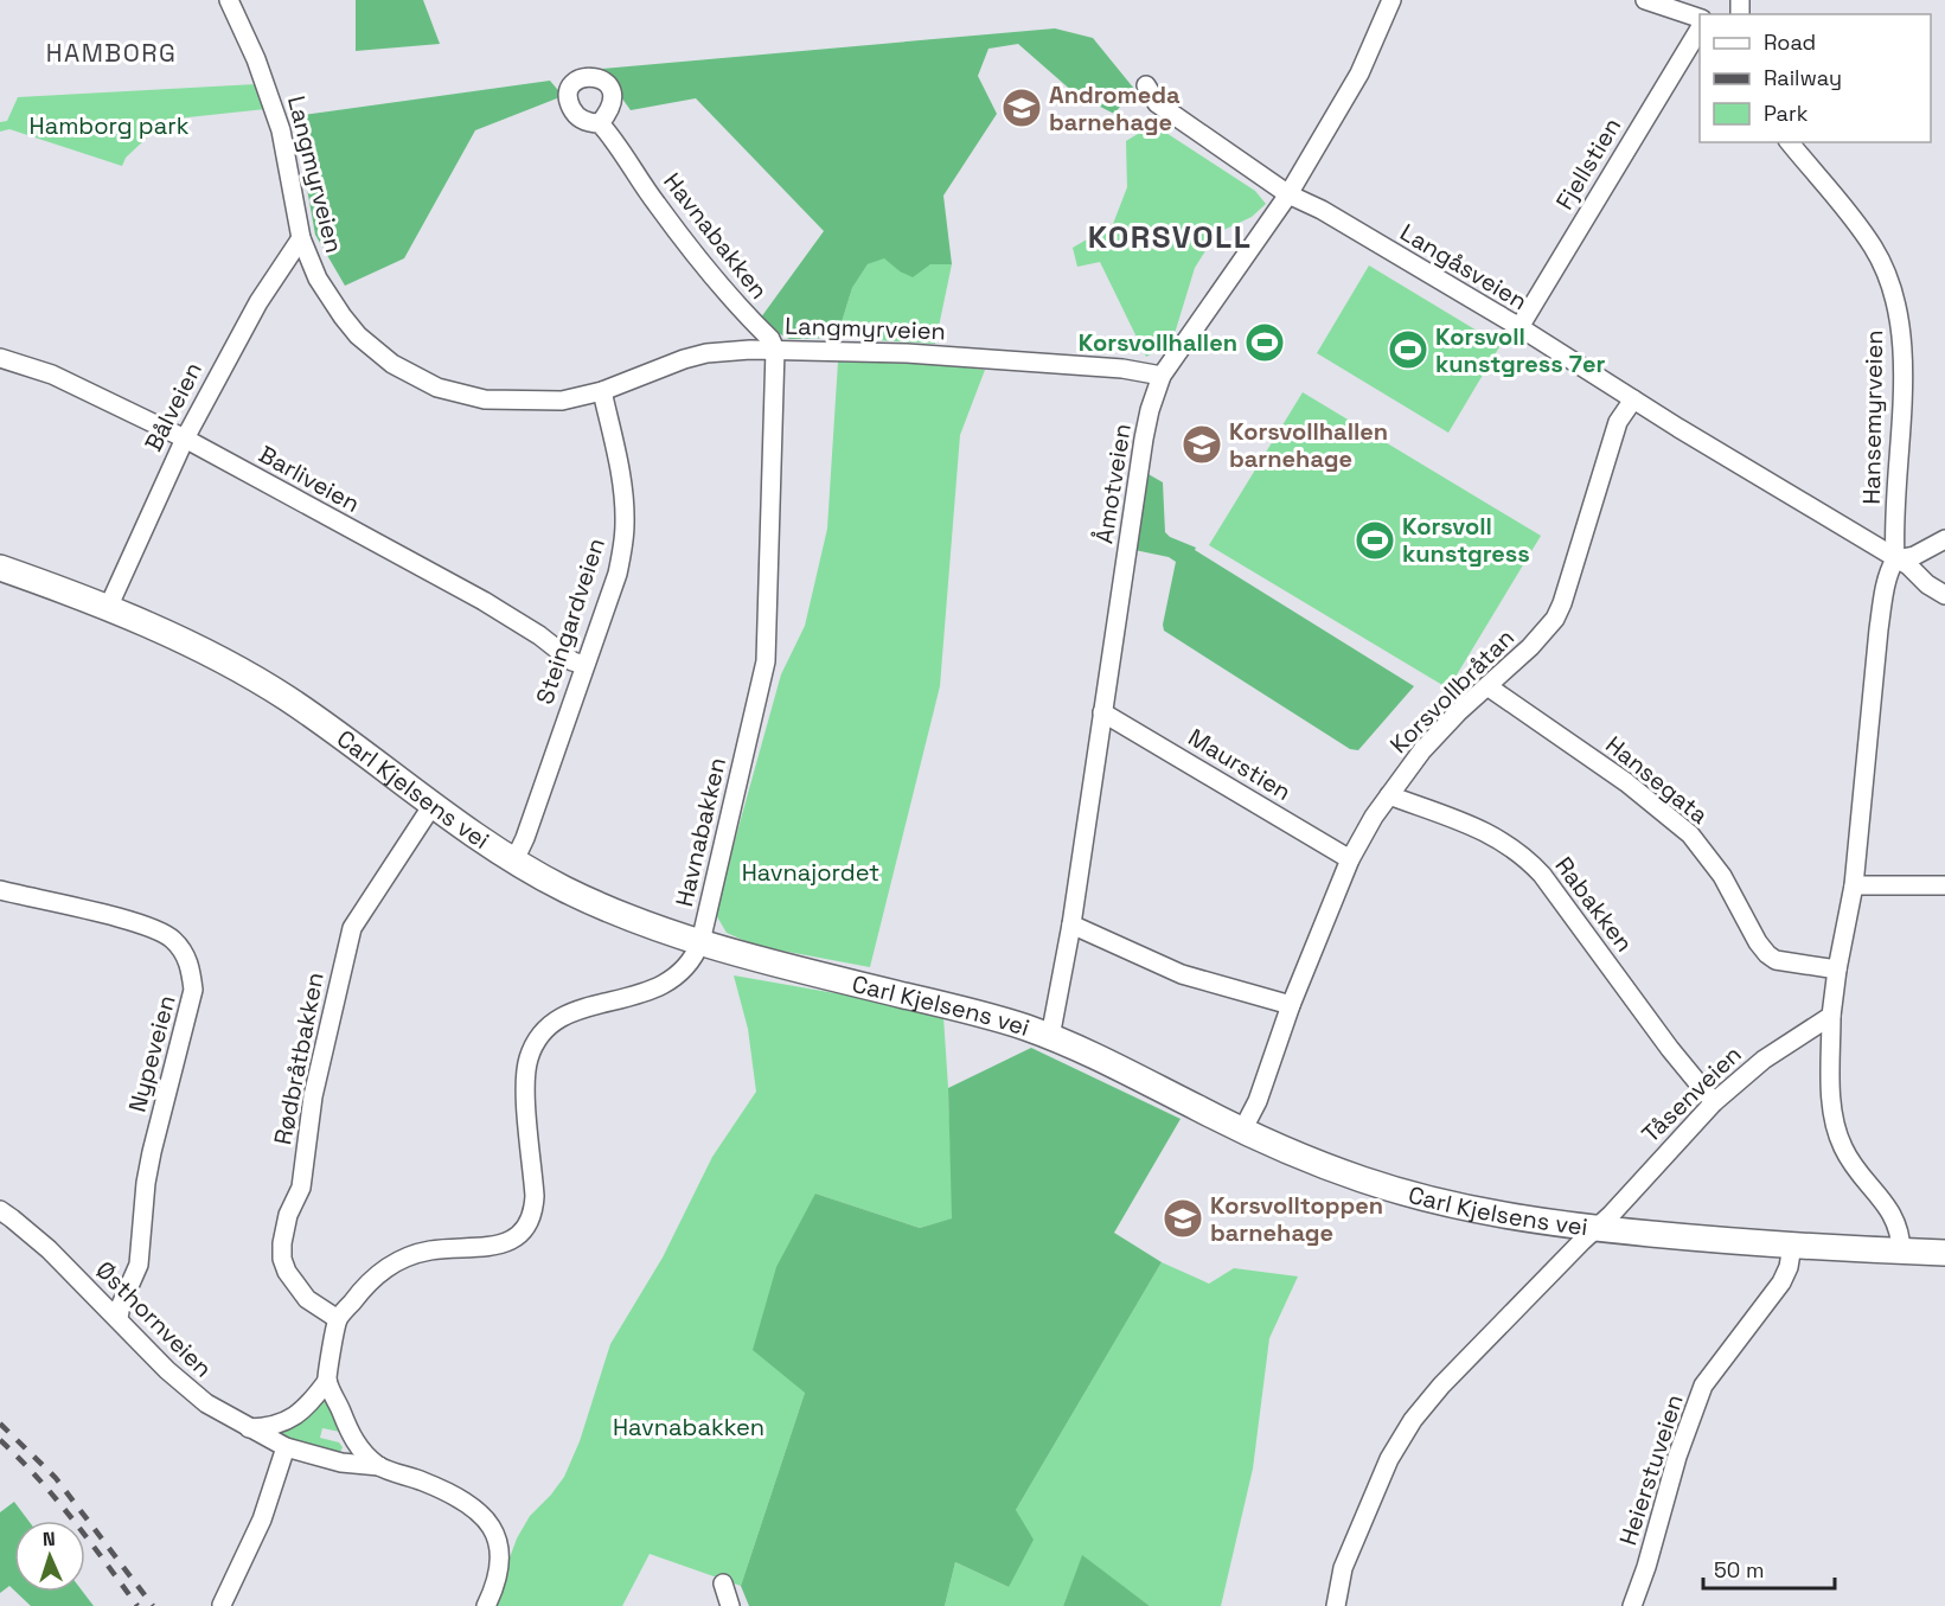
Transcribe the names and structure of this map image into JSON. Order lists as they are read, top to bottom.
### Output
{
  "streets": {
    "main road": ["Carl Kjelsens vei"],
    "street": [
      "Fjellstien",
      "Langmyrveien",
      "Havnabakken",
      "Langåsveien",
      "Bålveien",
      "Hansemyrveien",
      "Barliveien",
      "Åmotveien",
      "Steingardveien",
      "Korsvollbråtan",
      "Maurstien",
      "Hansegata",
      "Rabakken",
      "Nypeveien",
      "Rødbråtbakken",
      "Tåsenveien",
      "Østhornveien",
      "Heierstuveien"
    ]
  },
  "crossings": [
    ["Fjellstien", "Langåsveien"],
    ["Langmyrveien", "Havnabakken"],
    ["Langmyrveien", "Bålveien"],
    ["Langmyrveien", "Åmotveien"],
    ["Langmyrveien", "Steingardveien"],
    ["Havnabakken", "Carl Kjelsens vei"],
    ["Havnabakken", "Rødbråtbakken"],
    ["Havnabakken", "Østhornveien"],
    ["Langåsveien", "Hansemyrveien"],
    ["Langåsveien", "Åmotveien"],
    ["Langåsveien", "Korsvollbråtan"],
    ["Bålveien", "Barliveien"],
    ["Bålveien", "Carl Kjelsens vei"],
    ["Barliveien", "Steingardveien"],
    ["Åmotveien", "Maurstien"],
    ["Åmotveien", "Carl Kjelsens vei"],
    ["Steingardveien", "Carl Kjelsens vei"],
    ["Korsvollbråtan", "Maurstien"],
    ["Korsvollbråtan", "Hansegata"],
    ["Korsvollbråtan", "Carl Kjelsens vei"],
    ["Korsvollbråtan", "Rabakken"],
    ["Carl Kjelsens vei", "Rødbråtbakken"],
    ["Carl Kjelsens vei", "Tåsenveien"],
    ["Carl Kjelsens vei", "Heierstuveien"],
    ["Rabakken", "Tåsenveien"],
    ["Nypeveien", "Østhornveien"]
  ],
  "districts": ["HAMBORG", "KORSVOLL"],
  "parks": ["Hamborg park", "Havnajordet", "Havnabakken"],
  "places": {
    "school or university": ["Andromeda barnehage", "Korsvollhallen barnehage", "Korsvolltoppen barnehage"],
    "sports": ["Korsvollhallen", "Korsvoll kunstgress 7er", "Korsvoll kunstgress"]
  },
  "legend": ["Road", "Railway", "Park"],
  "scale_bar": "50 m",
  "north": "top"
}
